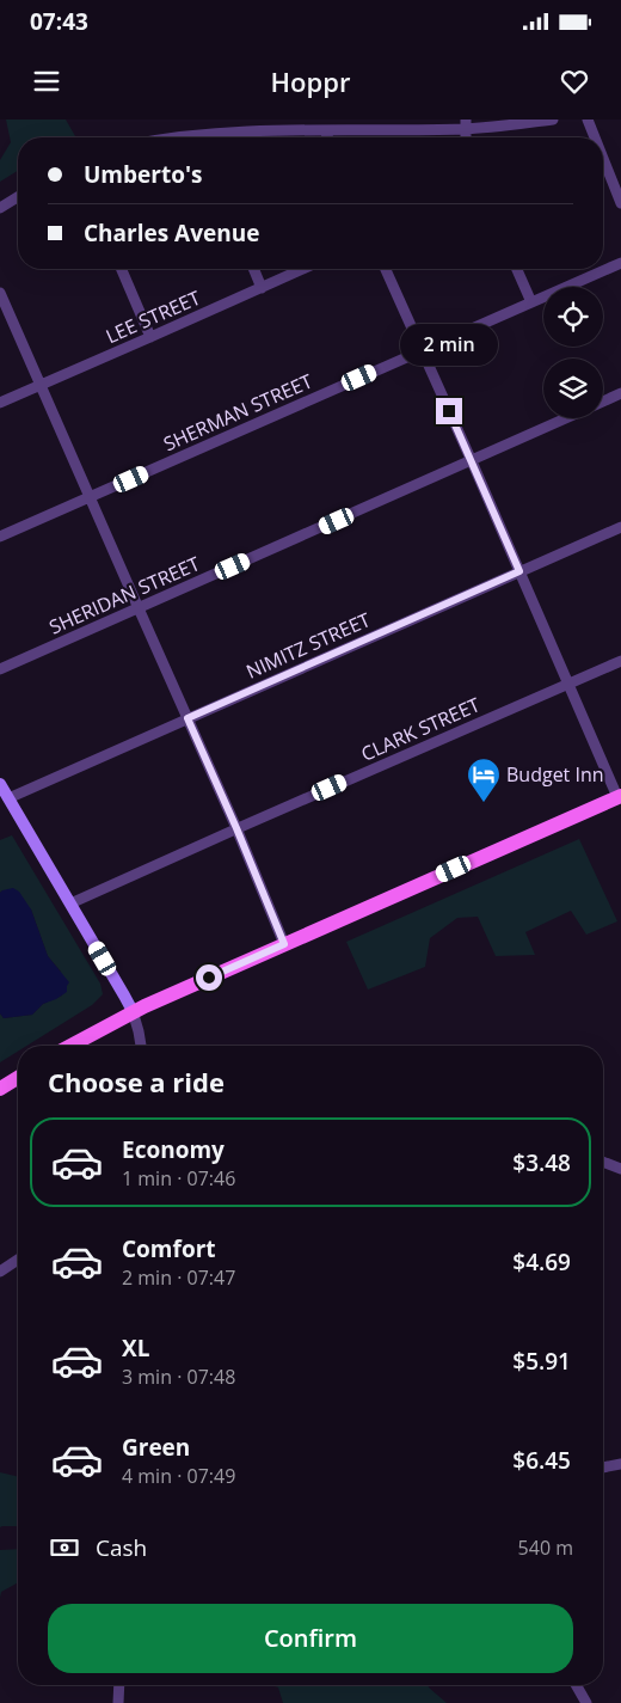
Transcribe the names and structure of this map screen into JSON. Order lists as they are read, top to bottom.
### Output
{
  "streets": {
    "street": [
      "LEE STREET",
      "SHERMAN STREET",
      "SHERIDAN STREET",
      "NIMITZ STREET",
      "CLARK STREET"
    ]
  },
  "places": {
    "hotel": ["Budget Inn"]
  },
  "page": {
    "status": "07:43",
    "header": "Hoppr",
    "banner": ["Umberto's", "Charles Avenue"],
    "bubble": "2 min",
    "heading": "Choose a ride",
    "list": [
      {
        "name": "Economy",
        "note": "1 min · 07:46",
        "value": "$3.48"
      },
      {
        "name": "Comfort",
        "note": "2 min · 07:47",
        "value": "$4.69"
      },
      {
        "name": "XL",
        "note": "3 min · 07:48",
        "value": "$5.91"
      },
      {
        "name": "Green",
        "note": "4 min · 07:49",
        "value": "$6.45"
      }
    ],
    "pay": ["Cash", "540 m"],
    "buttons": "Confirm"
  }
}
